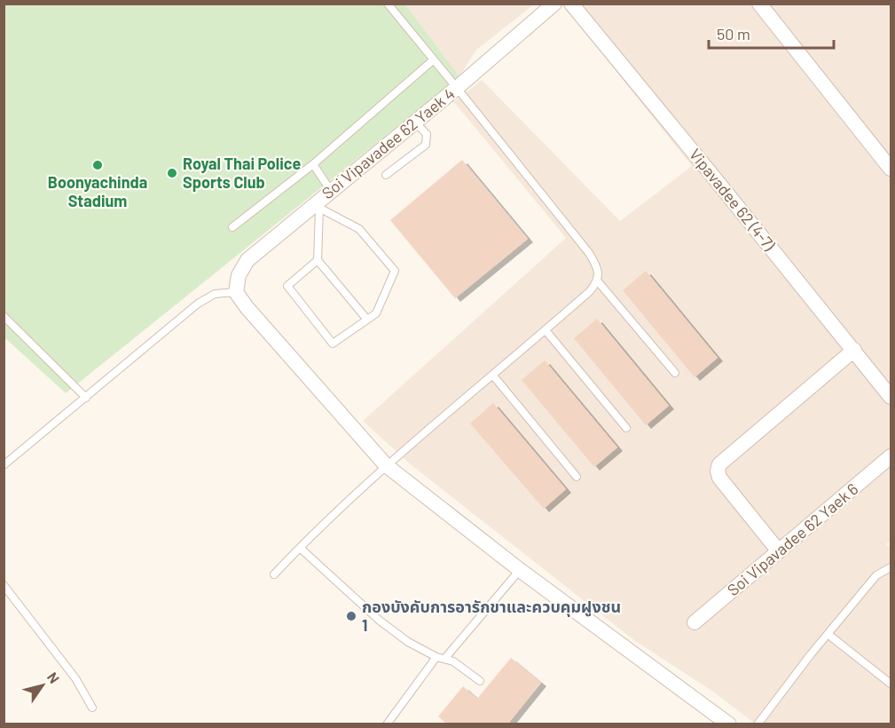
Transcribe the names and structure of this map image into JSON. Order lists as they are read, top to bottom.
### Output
{
  "streets": {
    "street": ["Soi Vipavadee 62 Yaek 4", "Vipavadee 62 (4-7)", "Soi Vipavadee 62 Yaek 6"]
  },
  "places": ["Boonyachinda Stadium", "Royal Thai Police Sports Club", "กองบังคับการอารักขาและควบคุมฝูงชน 1"],
  "scale_bar": "50 m",
  "north": "top right"
}
